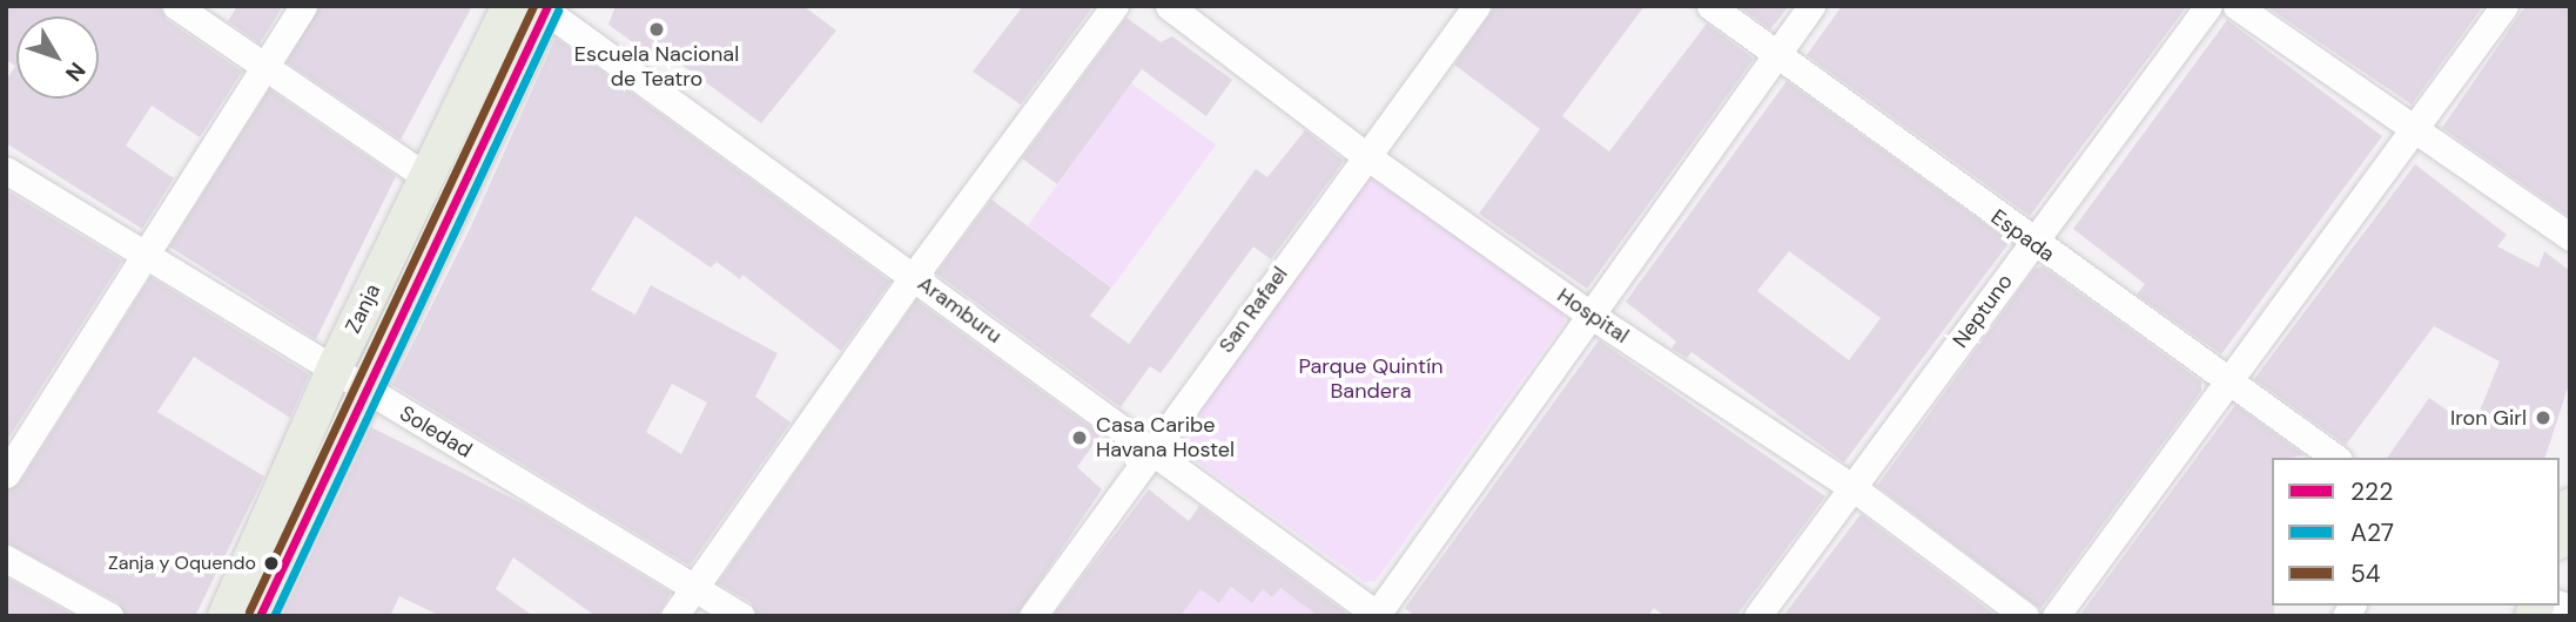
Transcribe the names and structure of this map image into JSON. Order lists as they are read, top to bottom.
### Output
{
  "streets": {
    "main road": ["Zanja"],
    "street": [
      "Espada",
      "Aramburu",
      "San Rafael",
      "Neptuno",
      "Hospital",
      "Soledad"
    ]
  },
  "crossings": [
    ["Espada", "Neptuno"],
    ["Zanja", "Aramburu"],
    ["Zanja", "Soledad"],
    ["Aramburu", "San Rafael"],
    ["San Rafael", "Hospital"],
    ["Neptuno", "Hospital"]
  ],
  "parks": ["Parque Quintín Bandera"],
  "places": [
    "Escuela Nacional de Teatro",
    "Iron Girl",
    "Casa Caribe Havana Hostel",
    "Zanja y Oquendo"
  ],
  "lines": ["transit line 222", "transit line 54", "transit line A27"],
  "legend": ["222", "A27", "54"],
  "north": "bottom right"
}
